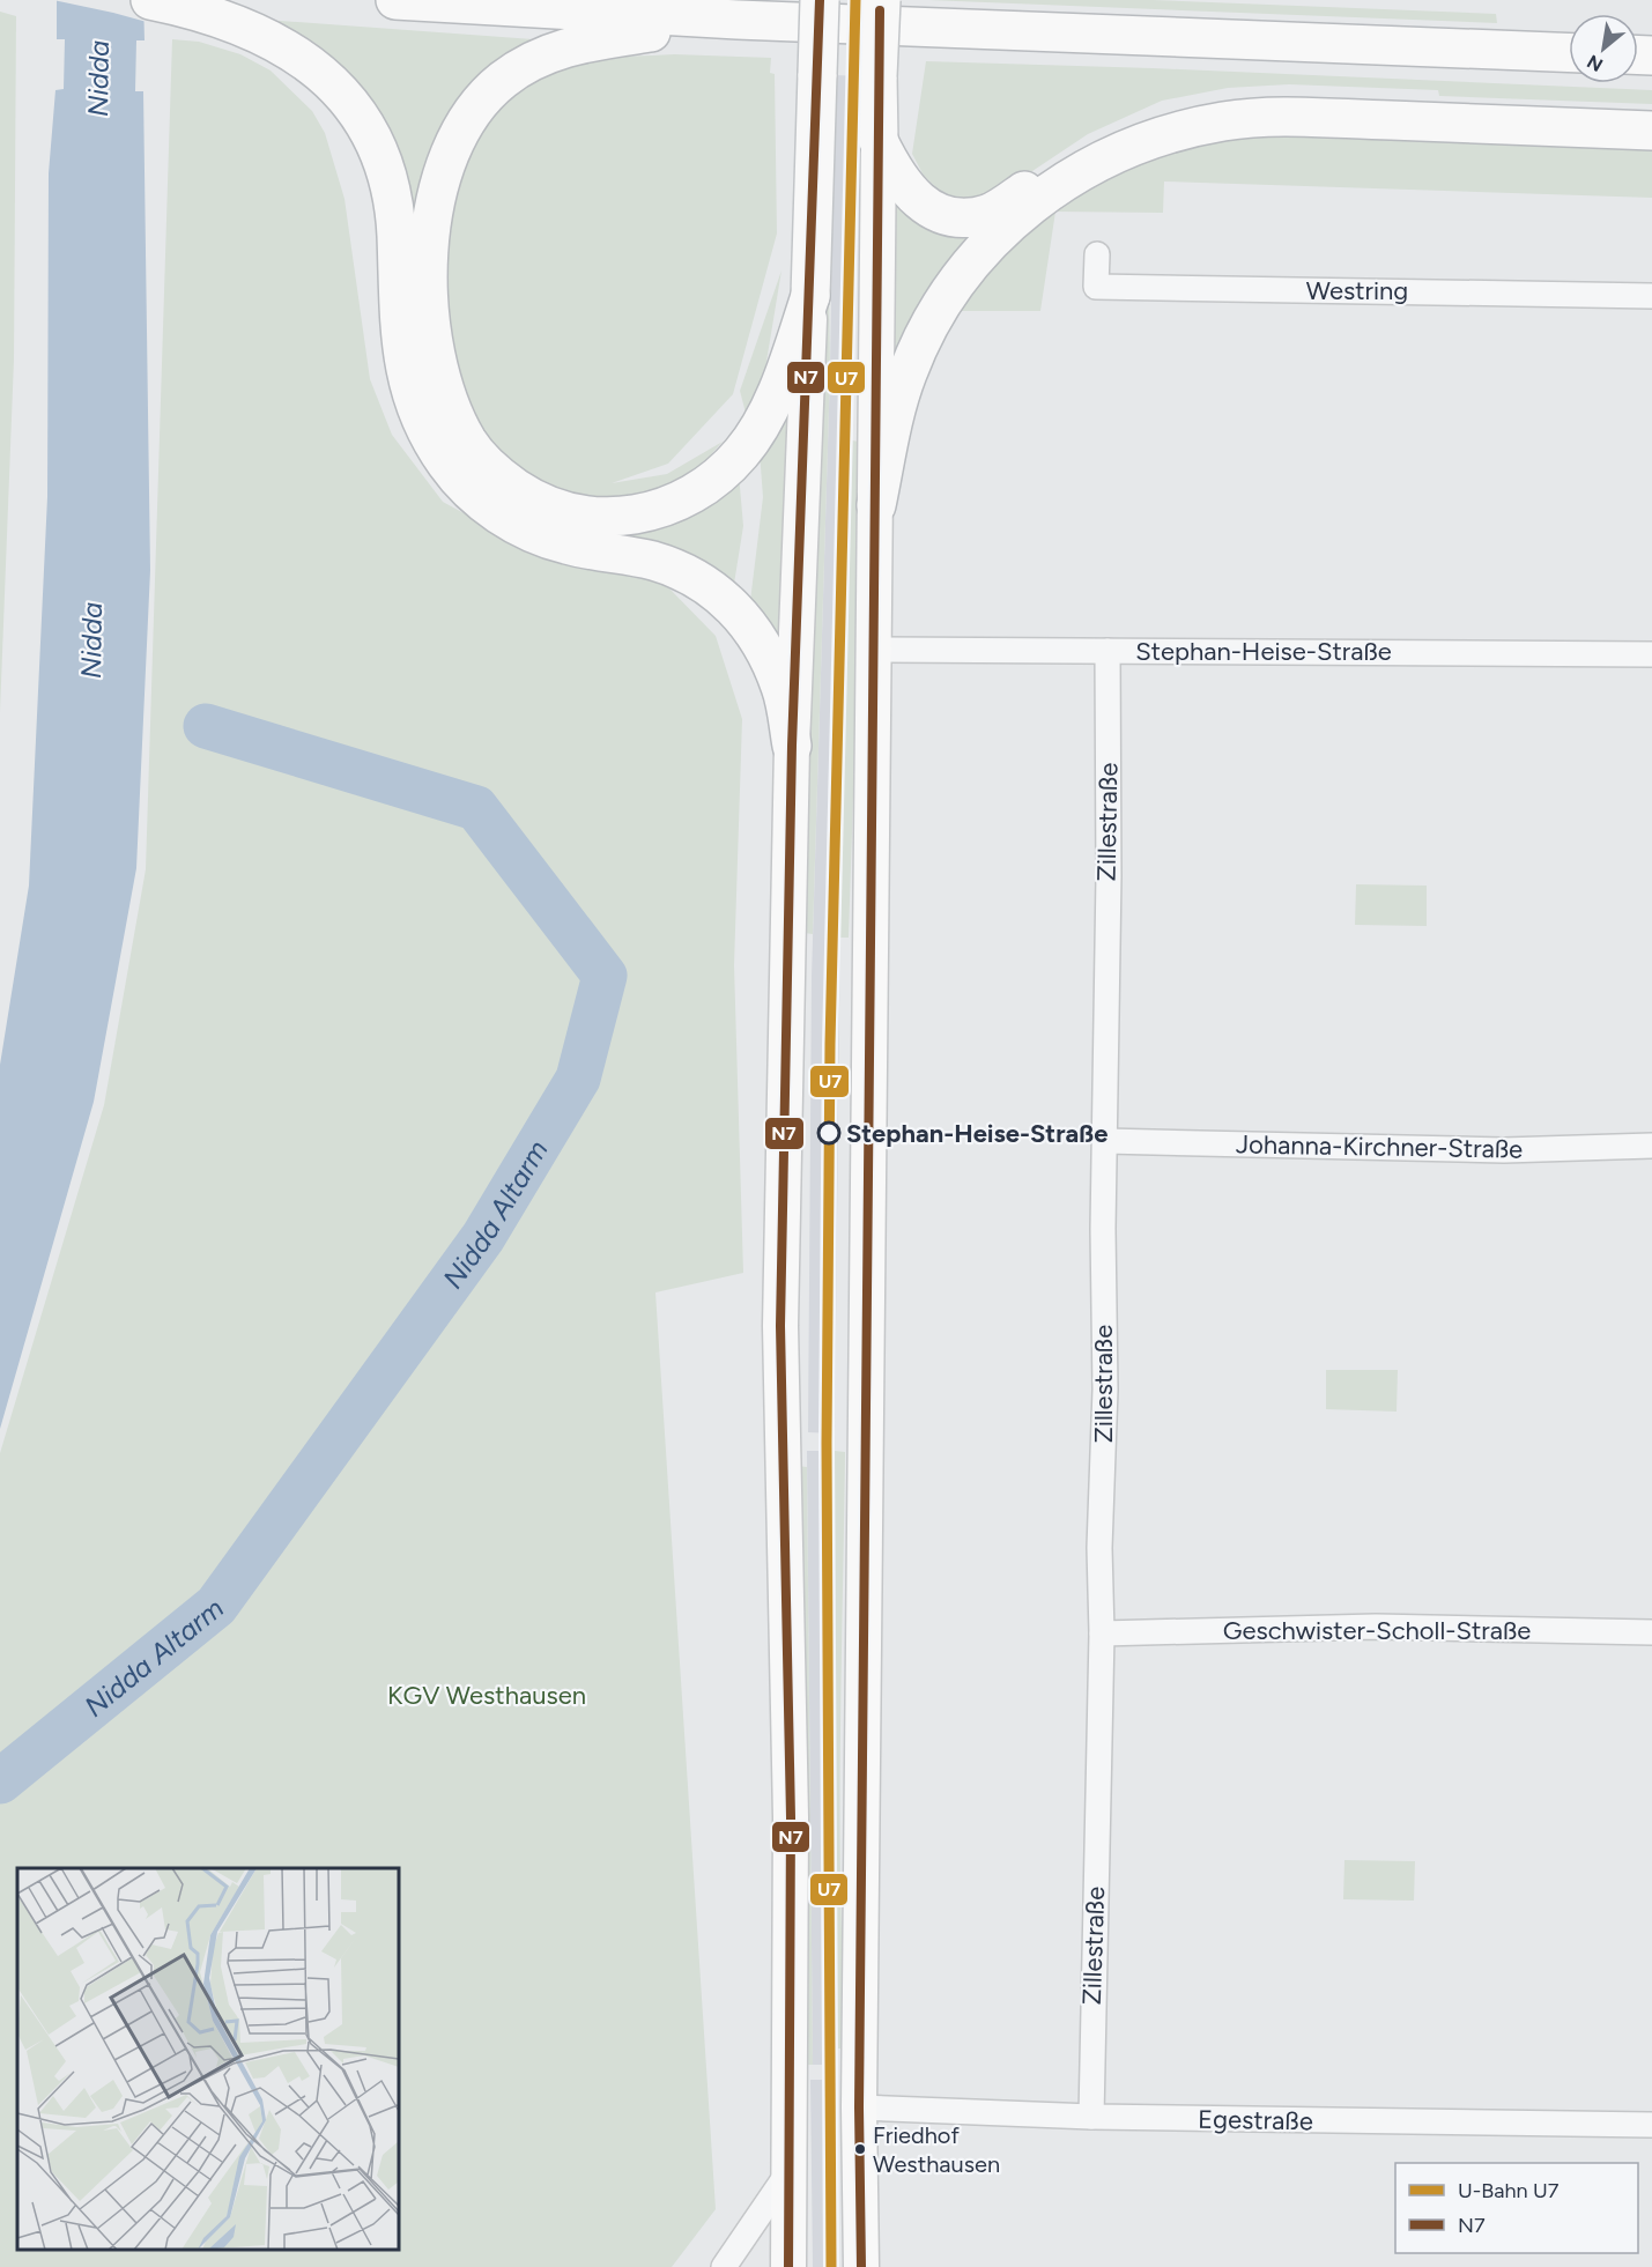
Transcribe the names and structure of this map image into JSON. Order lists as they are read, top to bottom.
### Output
{
  "streets": {
    "street": [
      "Westring",
      "Stephan-Heise-Straße",
      "Zillestraße",
      "Johanna-Kirchner-Straße",
      "Geschwister-Scholl-Straße",
      "Egestraße"
    ]
  },
  "crossings": [
    ["Stephan-Heise-Straße", "Zillestraße"],
    ["Zillestraße", "Johanna-Kirchner-Straße"],
    ["Zillestraße", "Geschwister-Scholl-Straße"],
    ["Zillestraße", "Egestraße"]
  ],
  "water": ["Nidda", "Nidda Altarm"],
  "parks": ["KGV Westhausen"],
  "places": ["Stephan-Heise-Straße", "Friedhof Westhausen"],
  "lines": ["metro line U7", "transit line N7"],
  "legend": ["U-Bahn U7", "N7"],
  "north": "bottom left"
}
